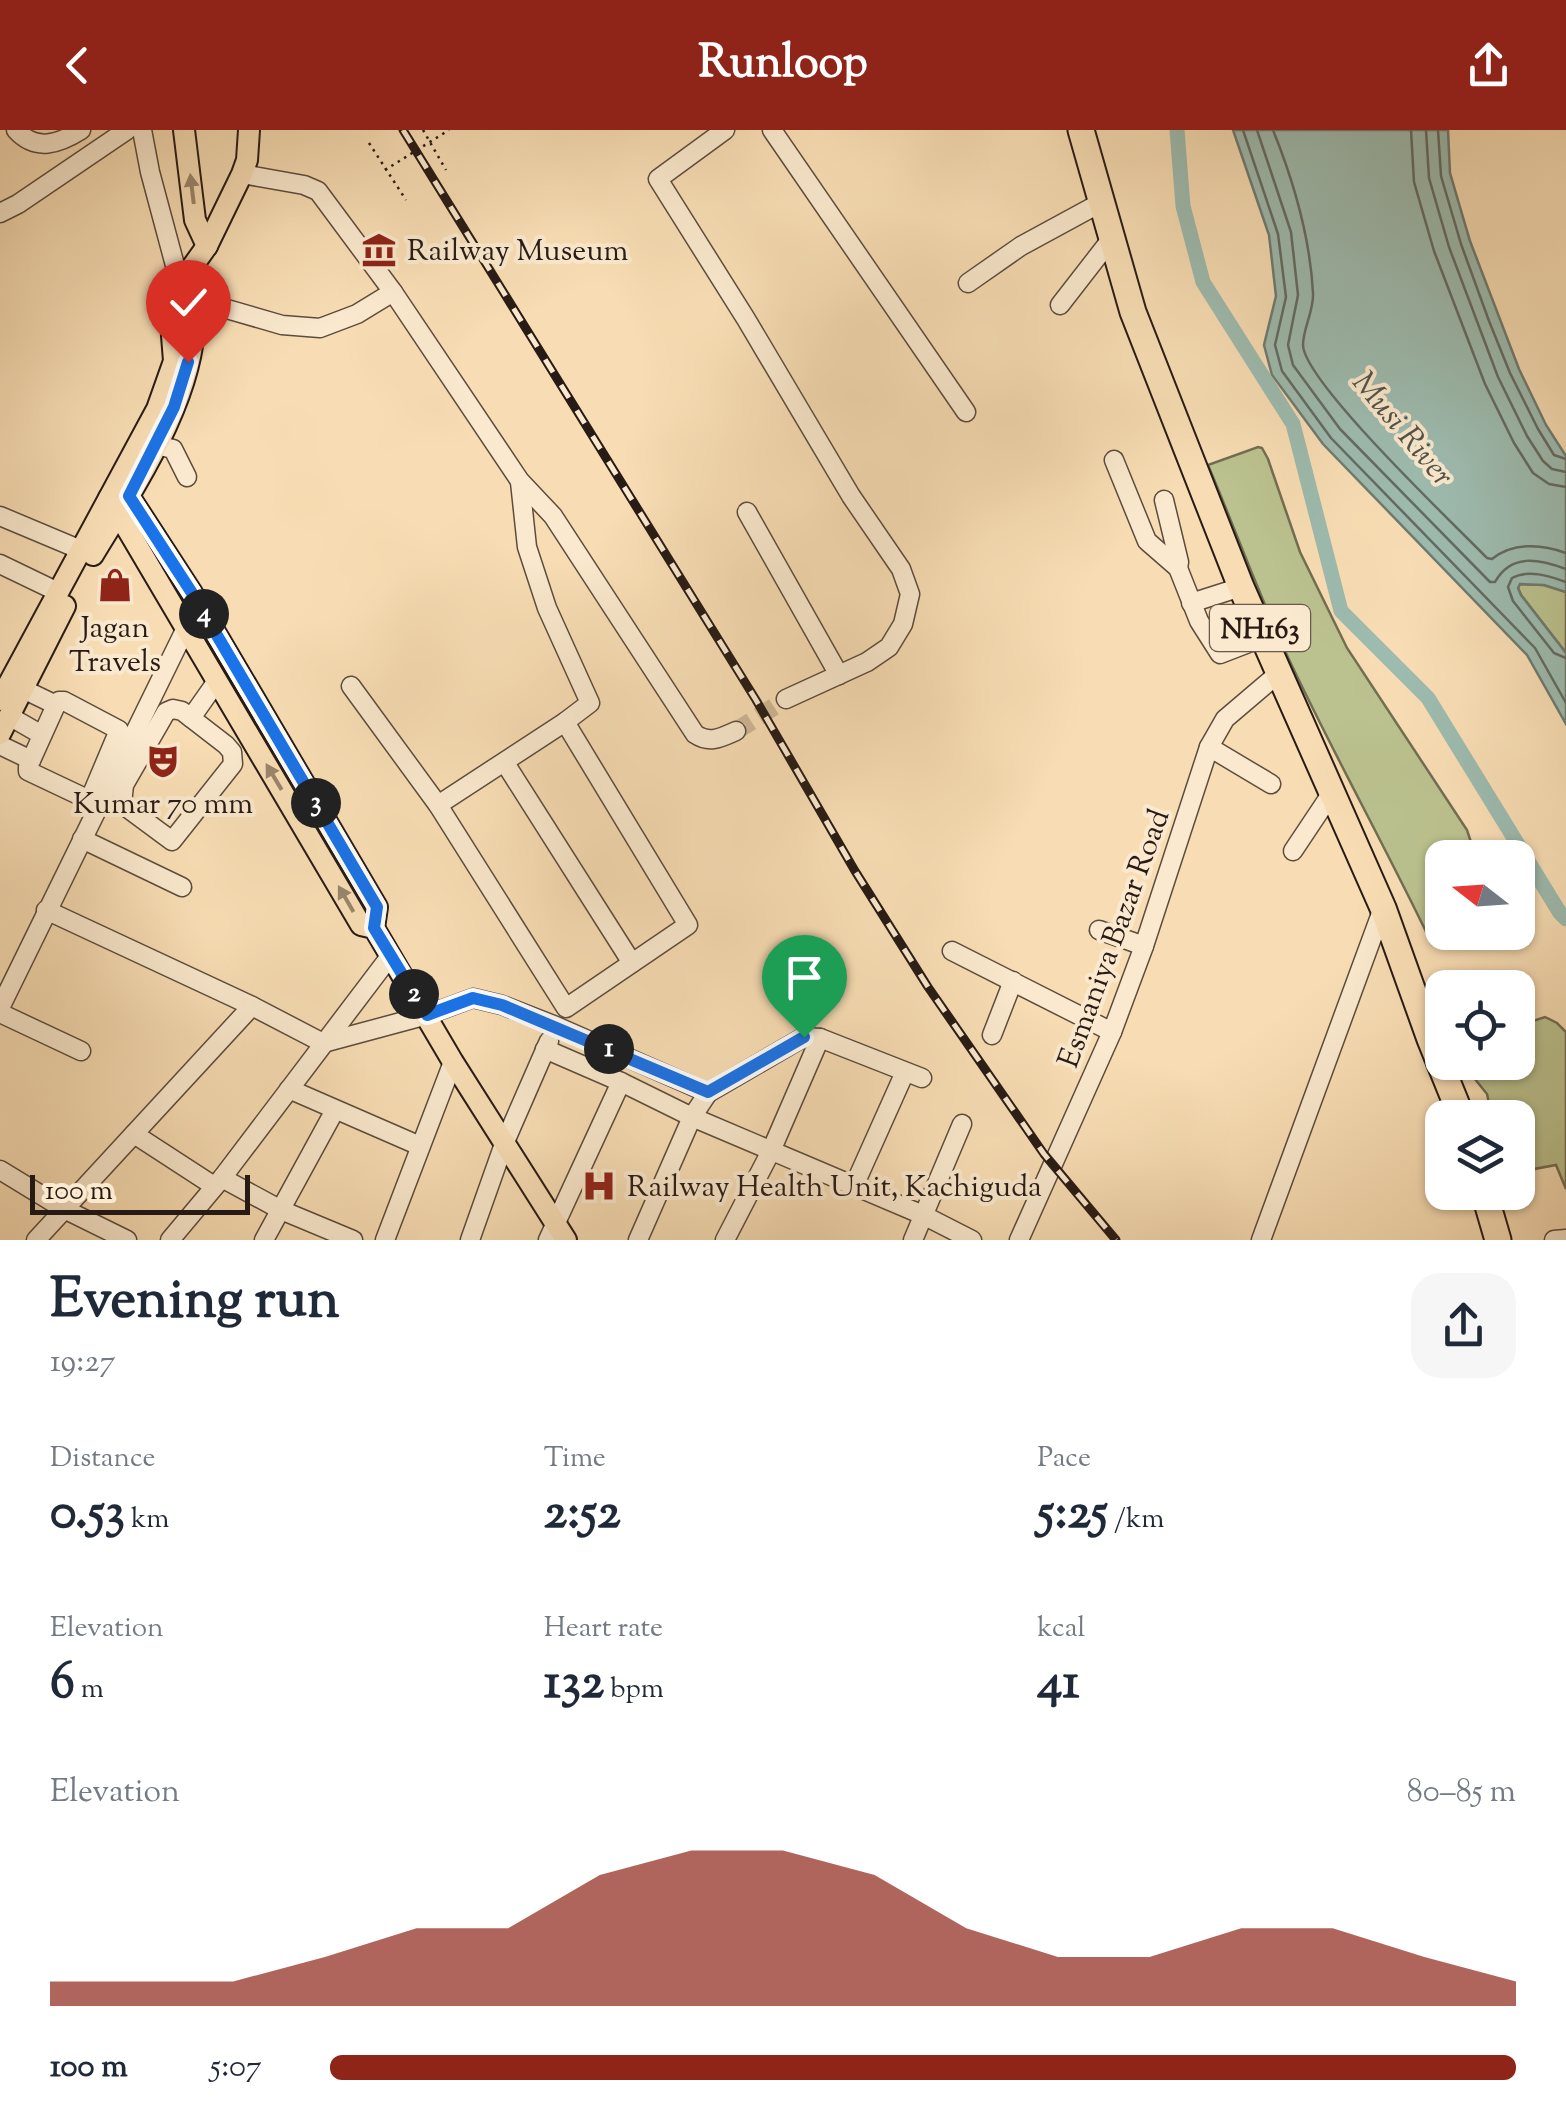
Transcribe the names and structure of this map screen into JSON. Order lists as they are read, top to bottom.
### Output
{
  "streets": {
    "highway": ["NH163"],
    "street": ["Esmaniya Bazar Road"]
  },
  "crossings": [
    ["NH163", "Esmaniya Bazar Road"]
  ],
  "water": ["Musi River"],
  "places": {
    "museum": ["Railway Museum"],
    "shop": ["Jagan Travels"],
    "theatre": ["Kumar 70 mm"],
    "hospital": ["Railway Health Unit, Kachiguda"]
  },
  "scale_bar": "100 m",
  "north": "left",
  "page": {
    "header": "Runloop",
    "pins": [
      "4",
      "3",
      "2",
      "1"
    ],
    "scale": "100 m",
    "heading": ["Evening run", "19:27"],
    "stats": [
      ["Distance", "0.53 km"],
      ["Time", "2:52"],
      ["Pace", "5:25 /km"],
      ["Elevation", "6 m"],
      ["Heart rate", "132 bpm"],
      ["kcal", "41"]
    ],
    "chart": ["Elevation", "80–85 m"],
    "list": [
      {
        "name": "100 m",
        "note": "5:07"
      }
    ]
  }
}
